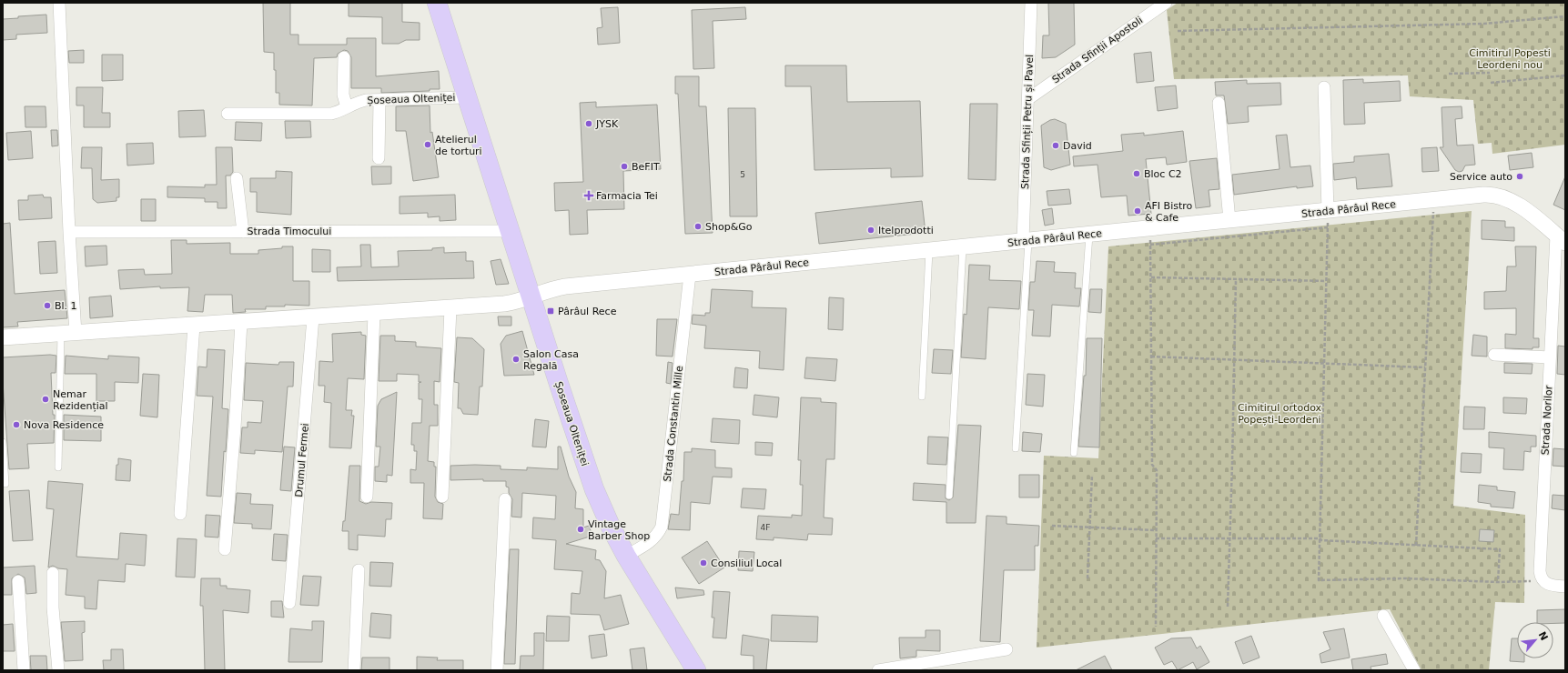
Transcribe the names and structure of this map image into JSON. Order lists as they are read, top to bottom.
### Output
{
  "streets": {
    "main road": ["Șoseaua Olteniței"],
    "street": [
      "Strada Sfinții Apostoli",
      "Strada Sfinții Petru și Pavel",
      "Strada Pârâul Rece",
      "Strada Timocului",
      "Strada Norilor",
      "Strada Constantin Mille",
      "Drumul Fermei"
    ]
  },
  "crossings": [
    ["Strada Sfinții Apostoli", "Strada Sfinții Petru și Pavel"],
    ["Șoseaua Olteniței", "Strada Pârâul Rece"],
    ["Șoseaua Olteniței", "Strada Timocului"],
    ["Șoseaua Olteniței", "Strada Constantin Mille"],
    ["Strada Sfinții Petru și Pavel", "Strada Pârâul Rece"],
    ["Strada Pârâul Rece", "Strada Norilor"],
    ["Strada Pârâul Rece", "Strada Constantin Mille"]
  ],
  "parks": ["Cimitirul Popesti Leordeni nou", "Cimitirul ortodox Popești-Leordeni"],
  "places": {
    "other": [
      "JYSK",
      "Atelierul de torturi",
      "David",
      "BeFIT",
      "Bloc C2",
      "Service auto",
      "AFI Bistro & Cafe",
      "Shop&Go",
      "Itelprodotti",
      "Bl. 1",
      "Salon Casa Regală",
      "Nemar Rezidențial",
      "Nova Residence",
      "Vintage Barber Shop",
      "Consiliul Local"
    ],
    "health": ["Farmacia Tei"],
    "transit": ["Pârâul Rece"]
  },
  "house_numbers": ["5", "4F"],
  "north": "top right"
}
